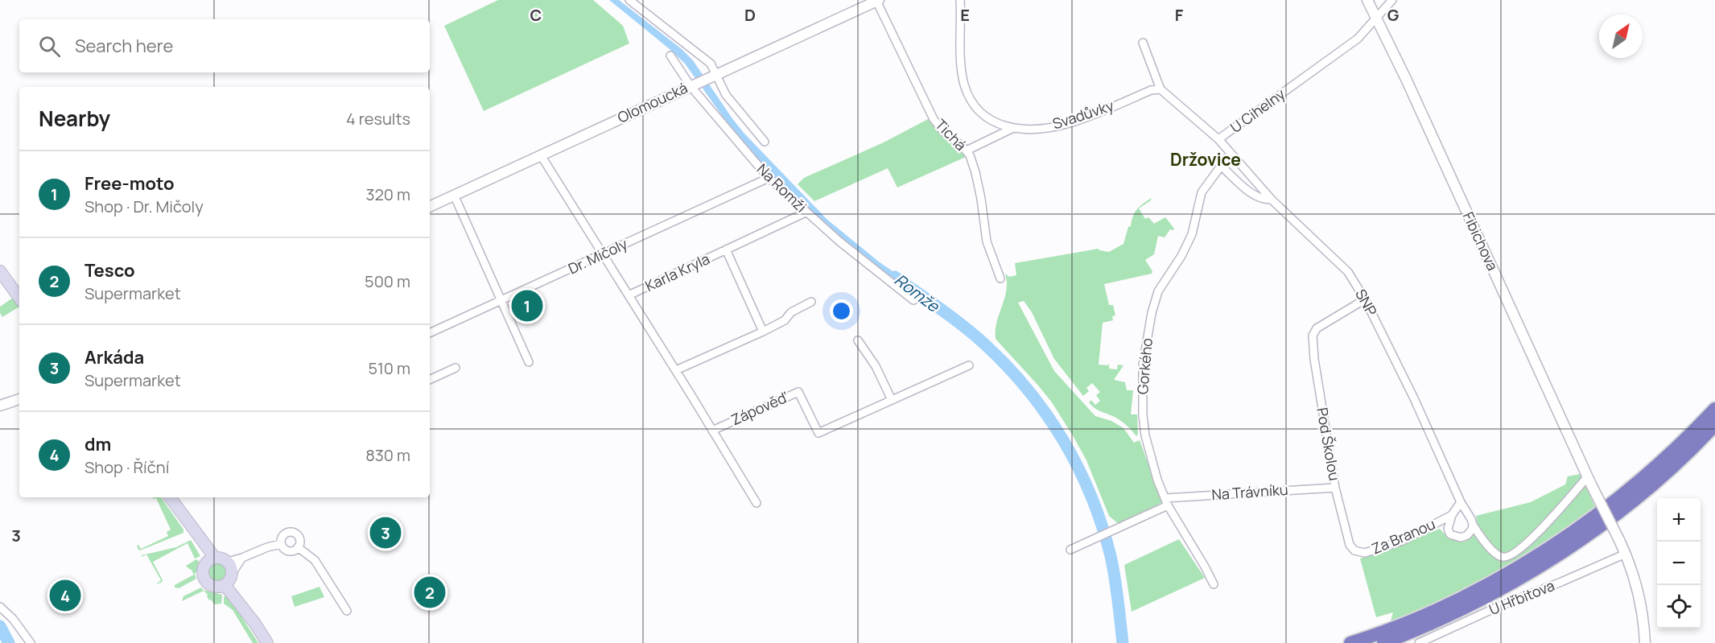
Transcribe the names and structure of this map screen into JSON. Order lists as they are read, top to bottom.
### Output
{
  "streets": {
    "street": [
      "Olomoucká",
      "U Cihelny",
      "Svadůvky",
      "Tichá",
      "Na Romži",
      "Fibichova",
      "Dr. Mičoly",
      "Karla Kryla",
      "SNP",
      "Gorkého",
      "Zápověď",
      "Pod Školou",
      "Na Trávníku",
      "Za Branou",
      "U Hřbitova"
    ]
  },
  "crossings": [
    ["Olomoucká", "Tichá"],
    ["Olomoucká", "Na Romži"],
    ["U Cihelny", "Svadůvky"],
    ["U Cihelny", "Fibichova"],
    ["U Cihelny", "SNP"],
    ["Na Romži", "Dr. Mičoly"],
    ["Na Romži", "Karla Kryla"],
    ["Fibichova", "SNP"],
    ["Fibichova", "U Hřbitova"],
    ["SNP", "Gorkého"],
    ["SNP", "Pod Školou"],
    ["Gorkého", "Na Trávníku"],
    ["Pod Školou", "Na Trávníku"],
    ["Pod Školou", "Za Branou"]
  ],
  "districts": ["Držovice"],
  "water": ["Romže"],
  "north": "top right",
  "page": {
    "search": "Search here",
    "heading": ["Nearby", "4 results"],
    "list": [
      {
        "mark": "1",
        "name": "Free-moto",
        "note": "Shop · Dr. Mičoly",
        "value": "320 m"
      },
      {
        "mark": "2",
        "name": "Tesco",
        "note": "Supermarket",
        "value": "500 m"
      },
      {
        "mark": "3",
        "name": "Arkáda",
        "note": "Supermarket",
        "value": "510 m"
      },
      {
        "mark": "4",
        "name": "dm",
        "note": "Shop · Říční",
        "value": "830 m"
      }
    ],
    "pins": [
      "1",
      "3",
      "2",
      "4"
    ],
    "map_buttons": ["+", "−"]
  },
  "grid": {
    "columns": [
      "C",
      "D",
      "E",
      "F",
      "G"
    ],
    "rows": ["3"]
  }
}
